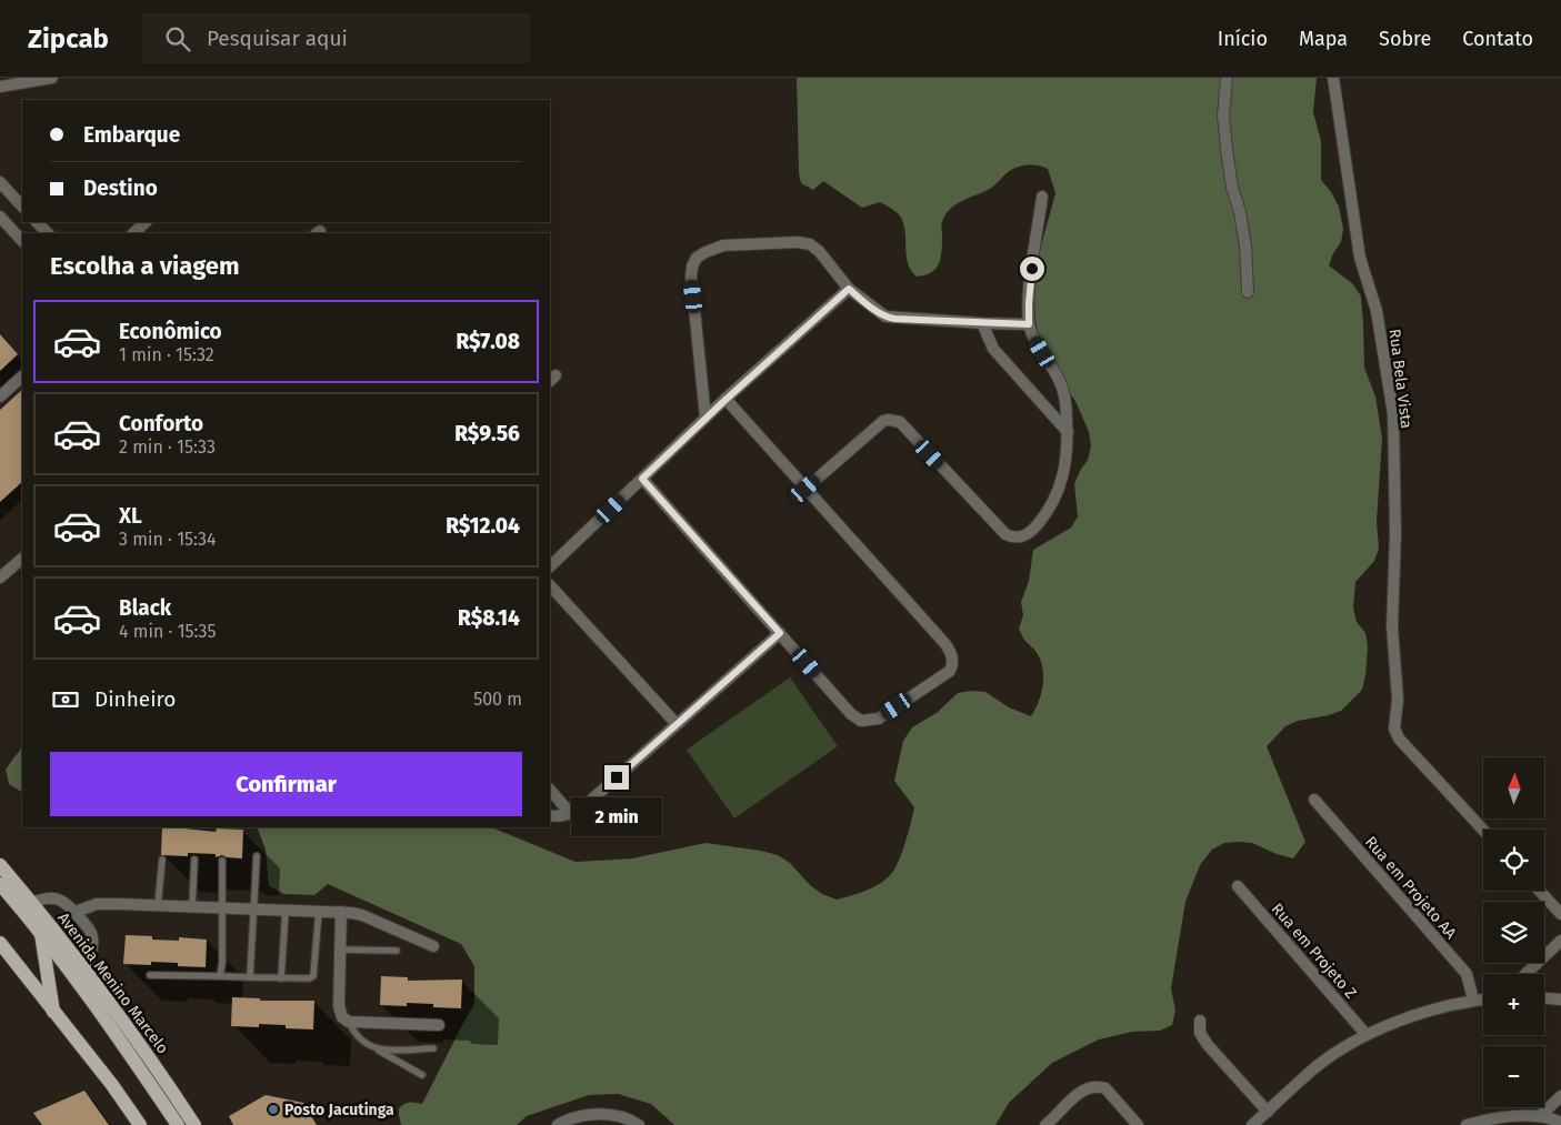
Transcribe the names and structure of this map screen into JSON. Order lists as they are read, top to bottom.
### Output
{
  "streets": {
    "main road": ["Avenida Menino Marcelo"],
    "street": ["Rua Bela Vista", "Rua em Projeto AA", "Rua em Projeto Z"]
  },
  "places": ["Posto Jacutinga"],
  "north": "top",
  "page": {
    "header": "Zipcab",
    "search": "Pesquisar aqui",
    "nav": [
      "Início",
      "Mapa",
      "Sobre",
      "Contato"
    ],
    "banner": ["Embarque", "Destino"],
    "heading": "Escolha a viagem",
    "list": [
      {
        "name": "Econômico",
        "note": "1 min · 15:32",
        "value": "R$7.08"
      },
      {
        "name": "Conforto",
        "note": "2 min · 15:33",
        "value": "R$9.56"
      },
      {
        "name": "XL",
        "note": "3 min · 15:34",
        "value": "R$12.04"
      },
      {
        "name": "Black",
        "note": "4 min · 15:35",
        "value": "R$8.14"
      }
    ],
    "pay": ["Dinheiro", "500 m"],
    "buttons": "Confirmar",
    "map_buttons": ["+", "−"],
    "bubble": "2 min"
  }
}
